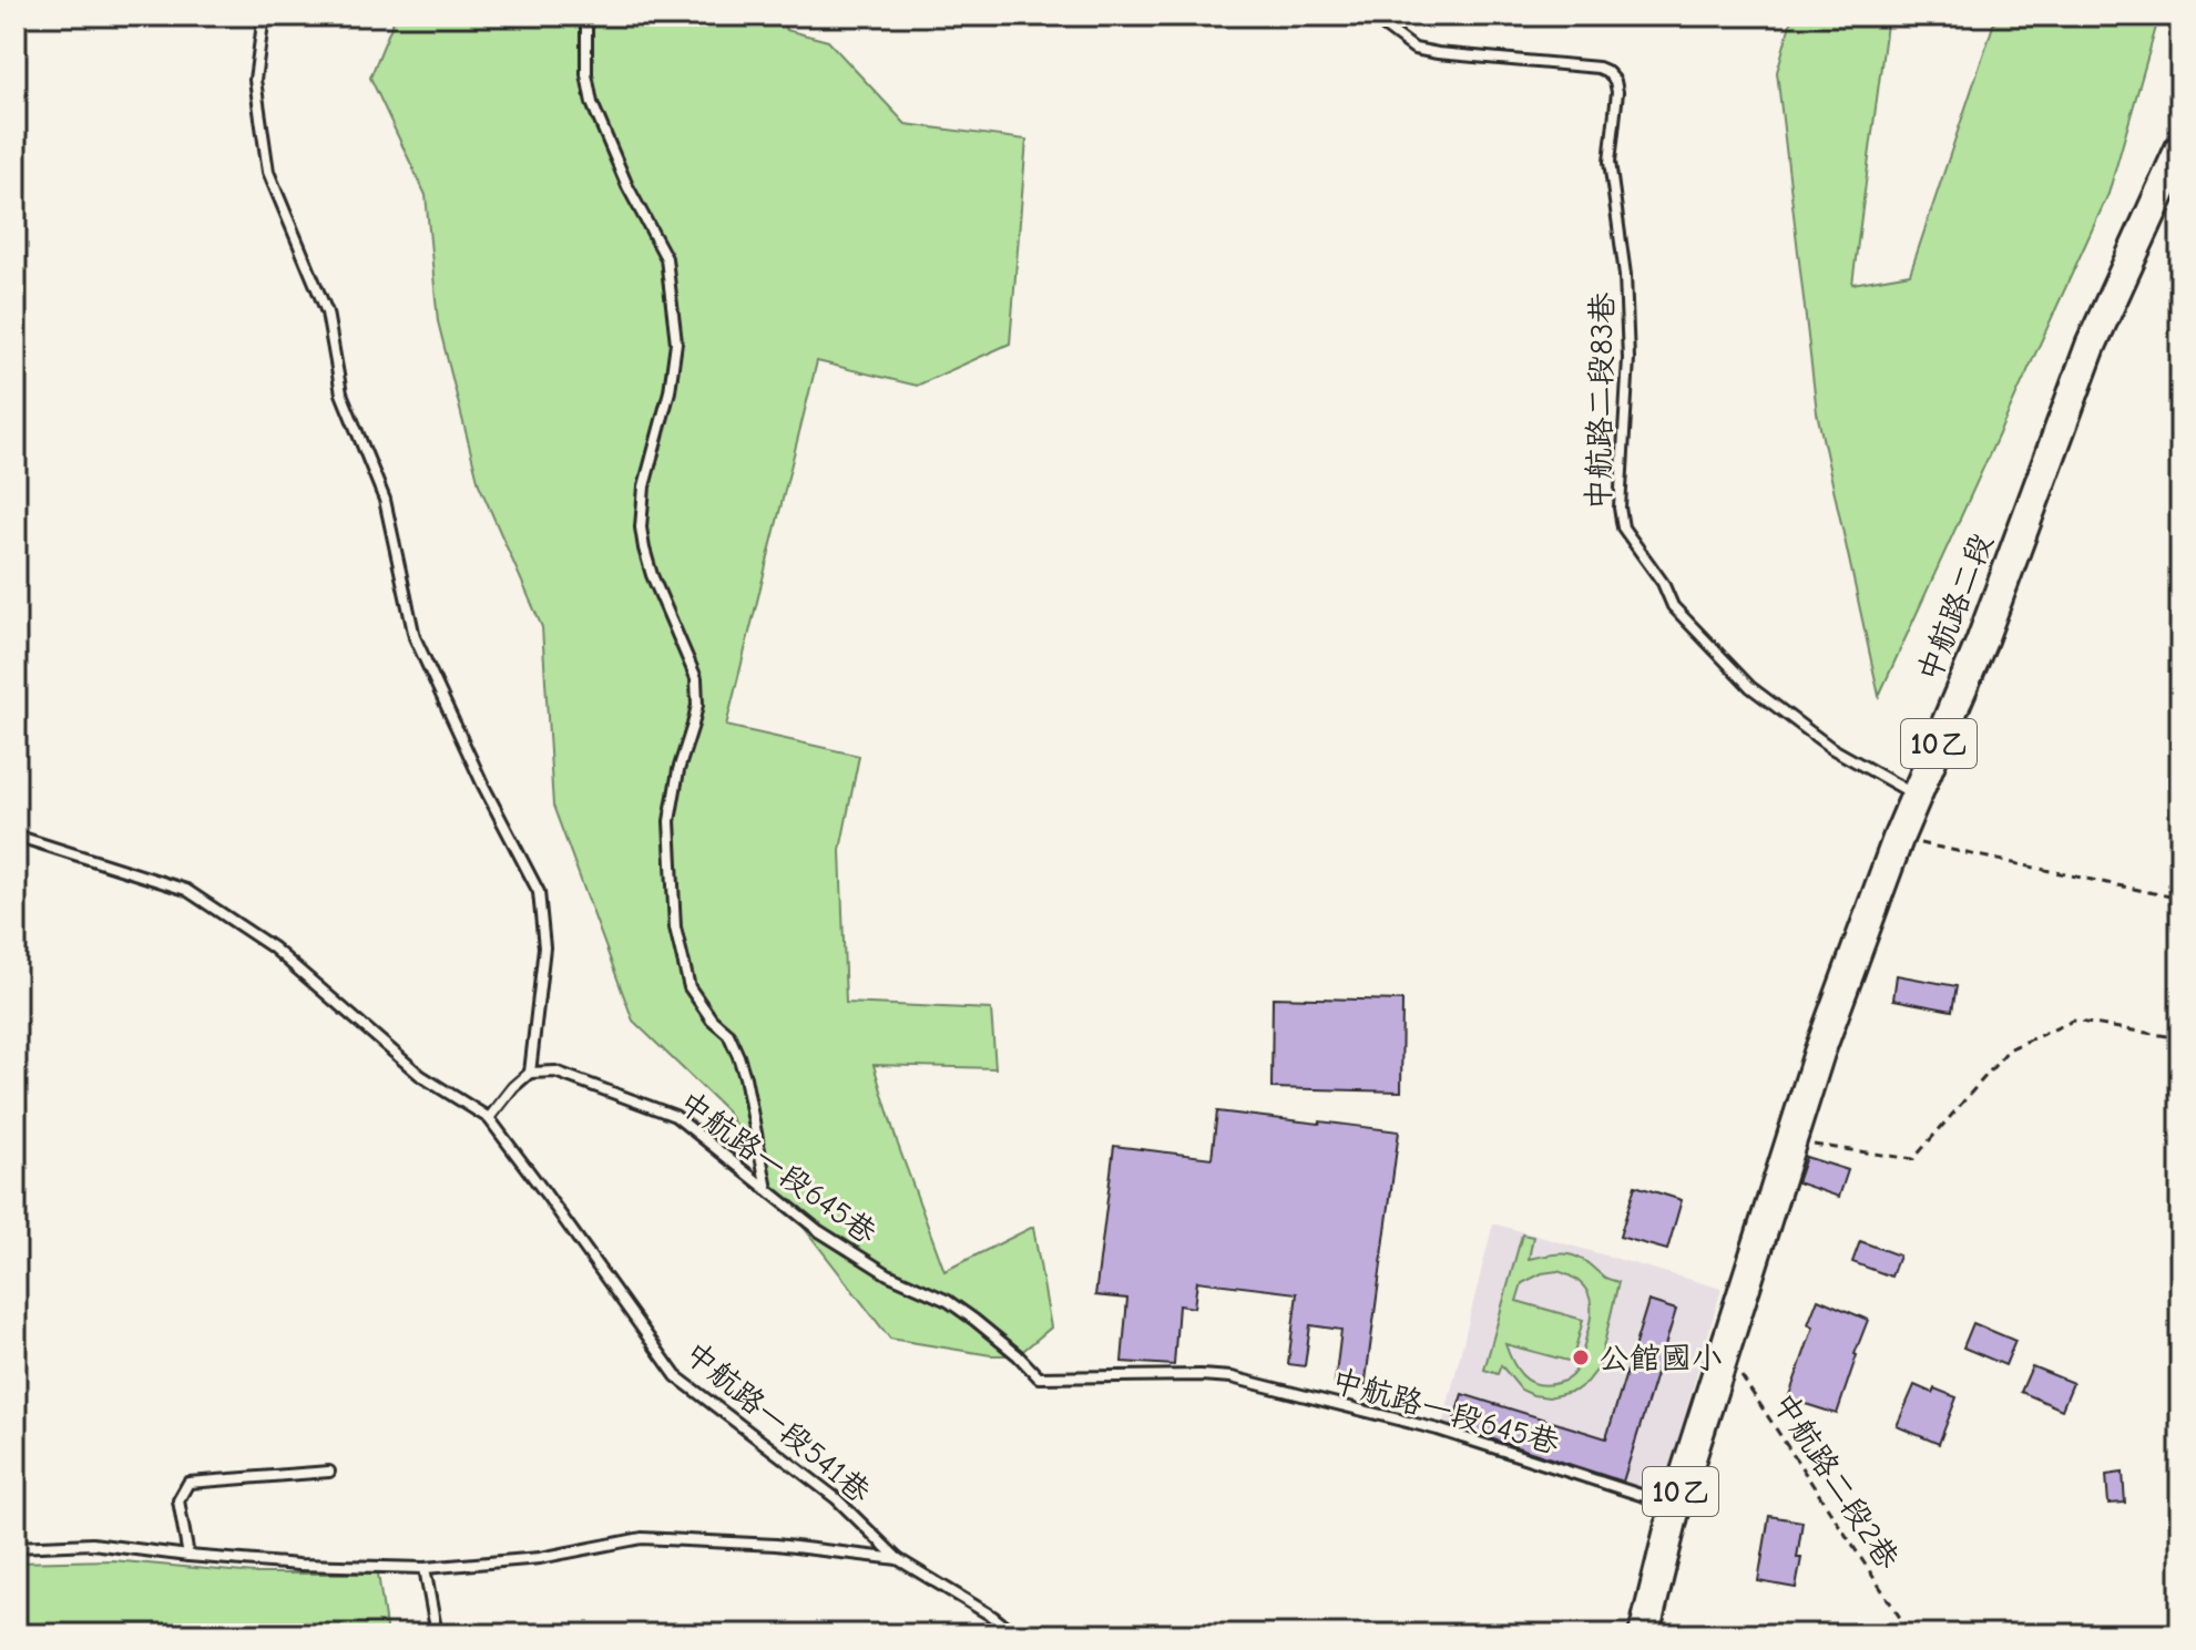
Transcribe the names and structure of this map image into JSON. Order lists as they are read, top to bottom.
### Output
{
  "streets": {
    "main road": ["中航路二段", "10乙"],
    "lane": ["中航路二段83巷", "中航路一段645巷", "中航路一段541巷"],
    "path": ["中航路二段2巷"]
  },
  "crossings": [
    ["中航路二段83巷", "中航路二段"],
    ["中航路二段", "10乙"],
    ["中航路二段", "中航路二段2巷"],
    ["10乙", "中航路一段645巷"],
    ["10乙", "中航路二段2巷"]
  ],
  "places": ["公館國小"]
}
